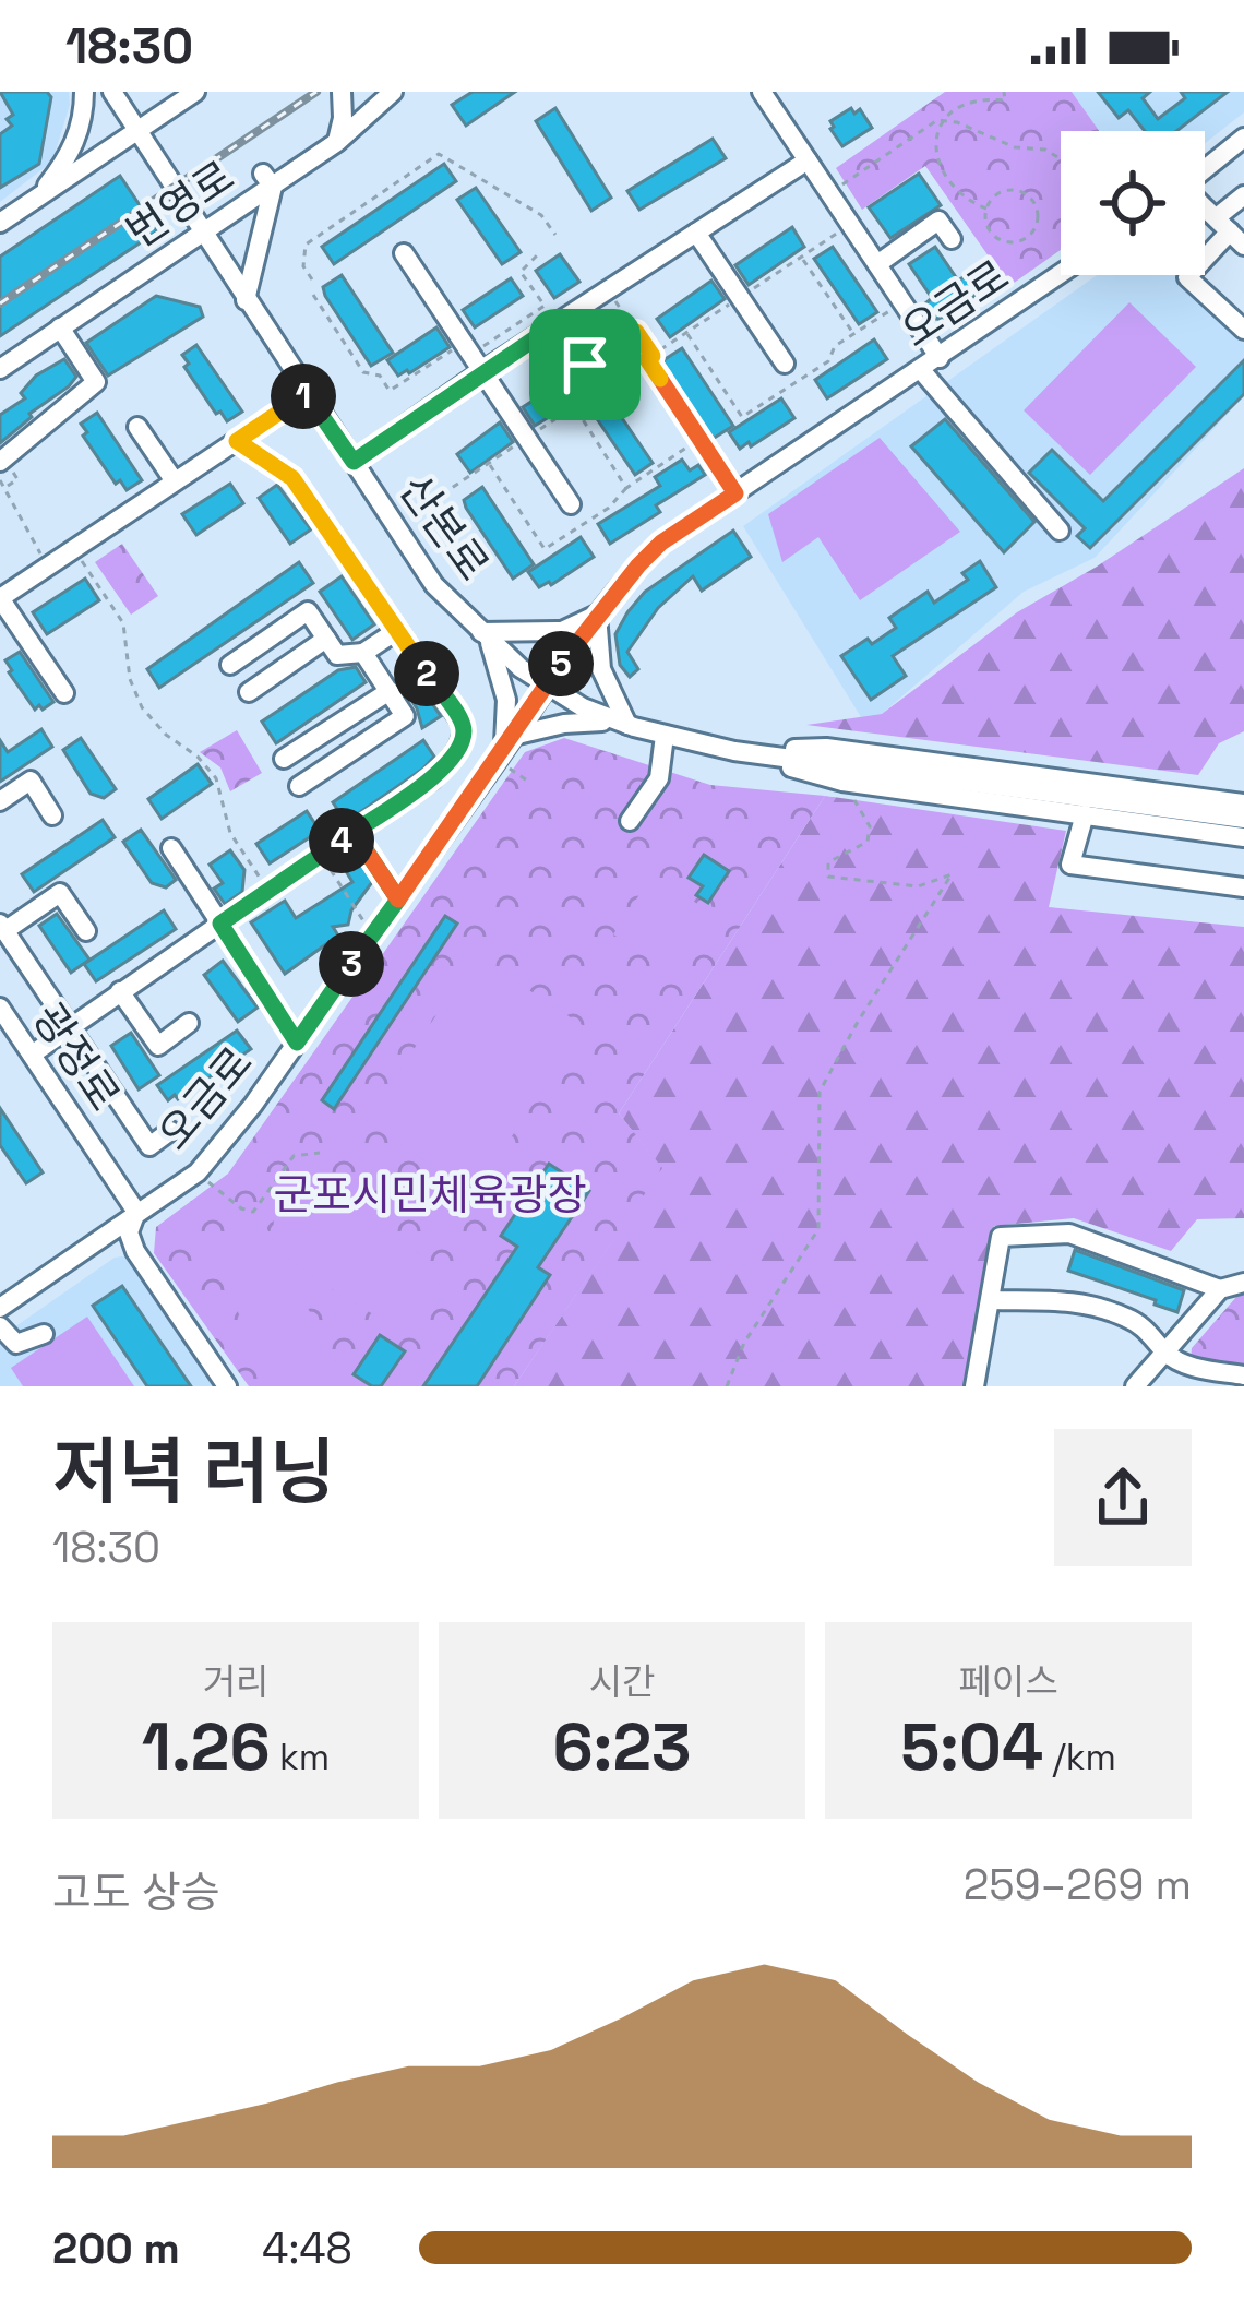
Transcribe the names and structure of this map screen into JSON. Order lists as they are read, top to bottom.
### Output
{
  "streets": {
    "street": [
      "번영로",
      "오금로",
      "산본로",
      "광정로"
    ]
  },
  "crossings": [
    ["번영로", "산본로"],
    ["오금로", "산본로"],
    ["오금로", "광정로"]
  ],
  "parks": ["군포시민체육광장"],
  "page": {
    "status": "18:30",
    "pins": [
      "1",
      "5",
      "2",
      "4",
      "3"
    ],
    "heading": ["저녁 러닝", "18:30"],
    "stats": [
      ["거리", "1.26 km"],
      ["시간", "6:23"],
      ["페이스", "5:04 /km"]
    ],
    "chart": ["고도 상승", "259–269 m"],
    "list": [
      {
        "name": "200 m",
        "note": "4:48"
      }
    ]
  }
}
